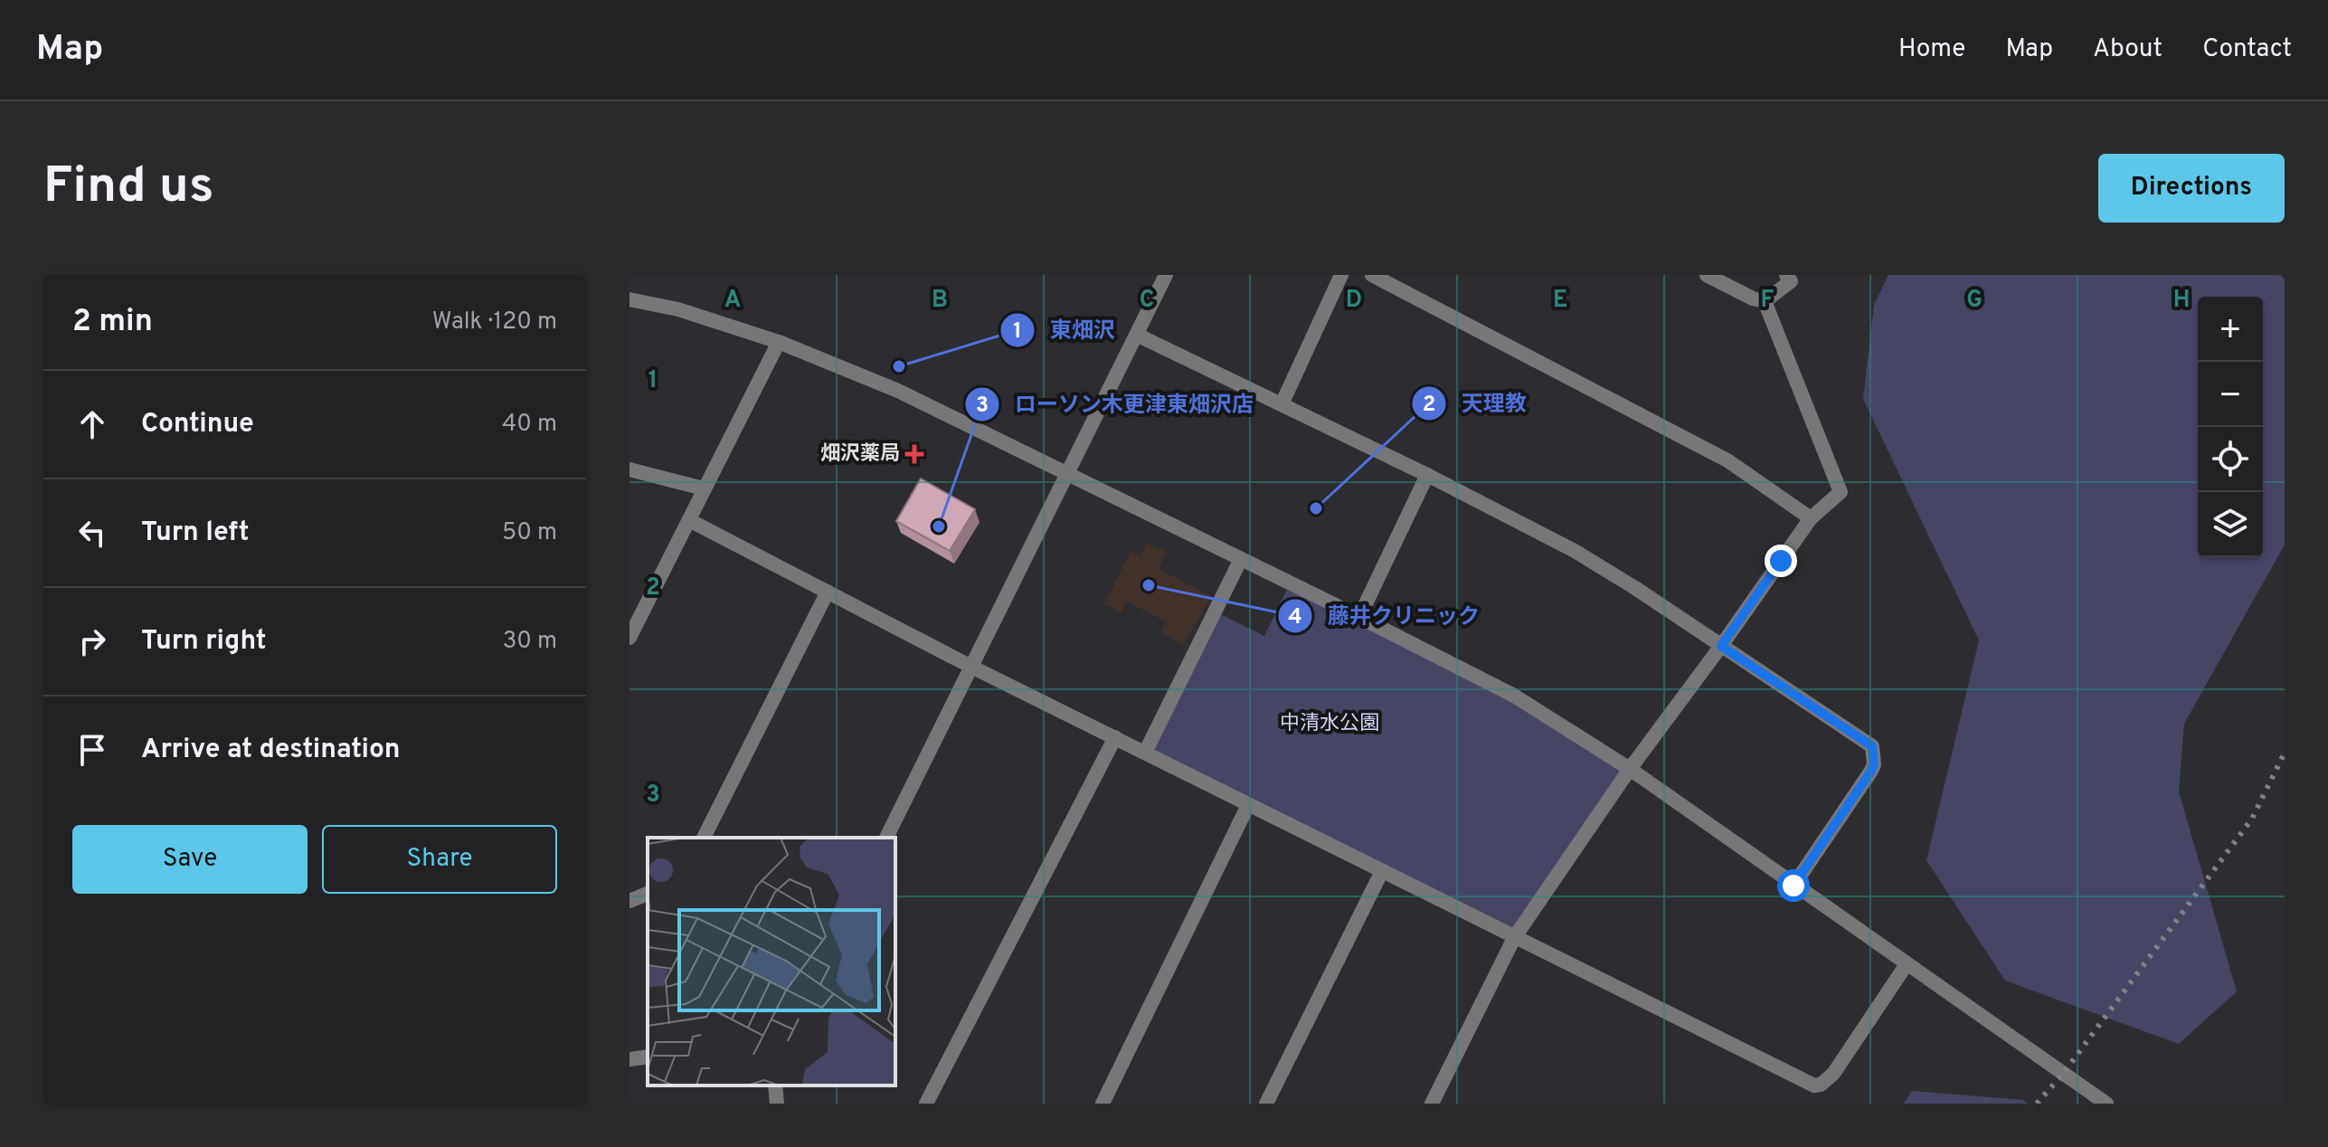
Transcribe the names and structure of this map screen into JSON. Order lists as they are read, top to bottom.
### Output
{
  "parks": ["中清水公園"],
  "places": {
    "other": [
      "東畑沢",
      "天理教",
      "ローソン木更津東畑沢店",
      "藤井クリニック"
    ],
    "health": ["畑沢薬局"]
  },
  "page": {
    "header": "Map",
    "nav": [
      "Home",
      "Map",
      "About",
      "Contact"
    ],
    "buttons": [
      "Directions",
      ["Save", "Share"]
    ],
    "title": "Find us",
    "heading": ["2 min", "Walk · 120 m"],
    "map_buttons": ["+", "−"],
    "list": [
      ["Continue", "40 m"],
      ["Turn left", "50 m"],
      ["Turn right", "30 m"],
      "Arrive at destination"
    ]
  },
  "grid": {
    "columns": [
      "A",
      "B",
      "C",
      "D",
      "E",
      "F",
      "G",
      "H"
    ],
    "rows": ["1", "2", "3"]
  }
}
